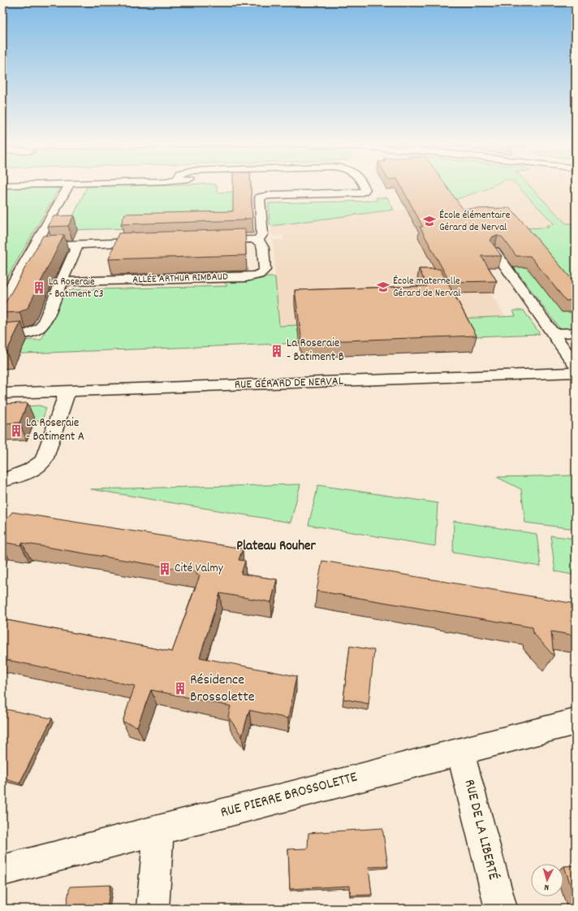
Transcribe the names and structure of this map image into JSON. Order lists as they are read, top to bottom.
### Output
{
  "streets": {
    "street": [
      "ALLÉE ARTHUR RIMBAUD",
      "RUE GÉRARD DE NERVAL",
      "RUE PIERRE BROSSOLETTE",
      "RUE DE LA LIBERTÉ"
    ]
  },
  "crossings": [
    ["RUE PIERRE BROSSOLETTE", "RUE DE LA LIBERTÉ"]
  ],
  "districts": ["Plateau Rouher"],
  "places": {
    "school or university": ["École élémentaire Gérard de Nerval", "École maternelle Gérard de Nerval"],
    "building": [
      "La Roseraie - Batiment C3",
      "La Roseraie - Batiment B",
      "La Roseraie - Batiment A",
      "Cité Valmy",
      "Résidence Brossolette"
    ]
  },
  "north": "bottom"
}
